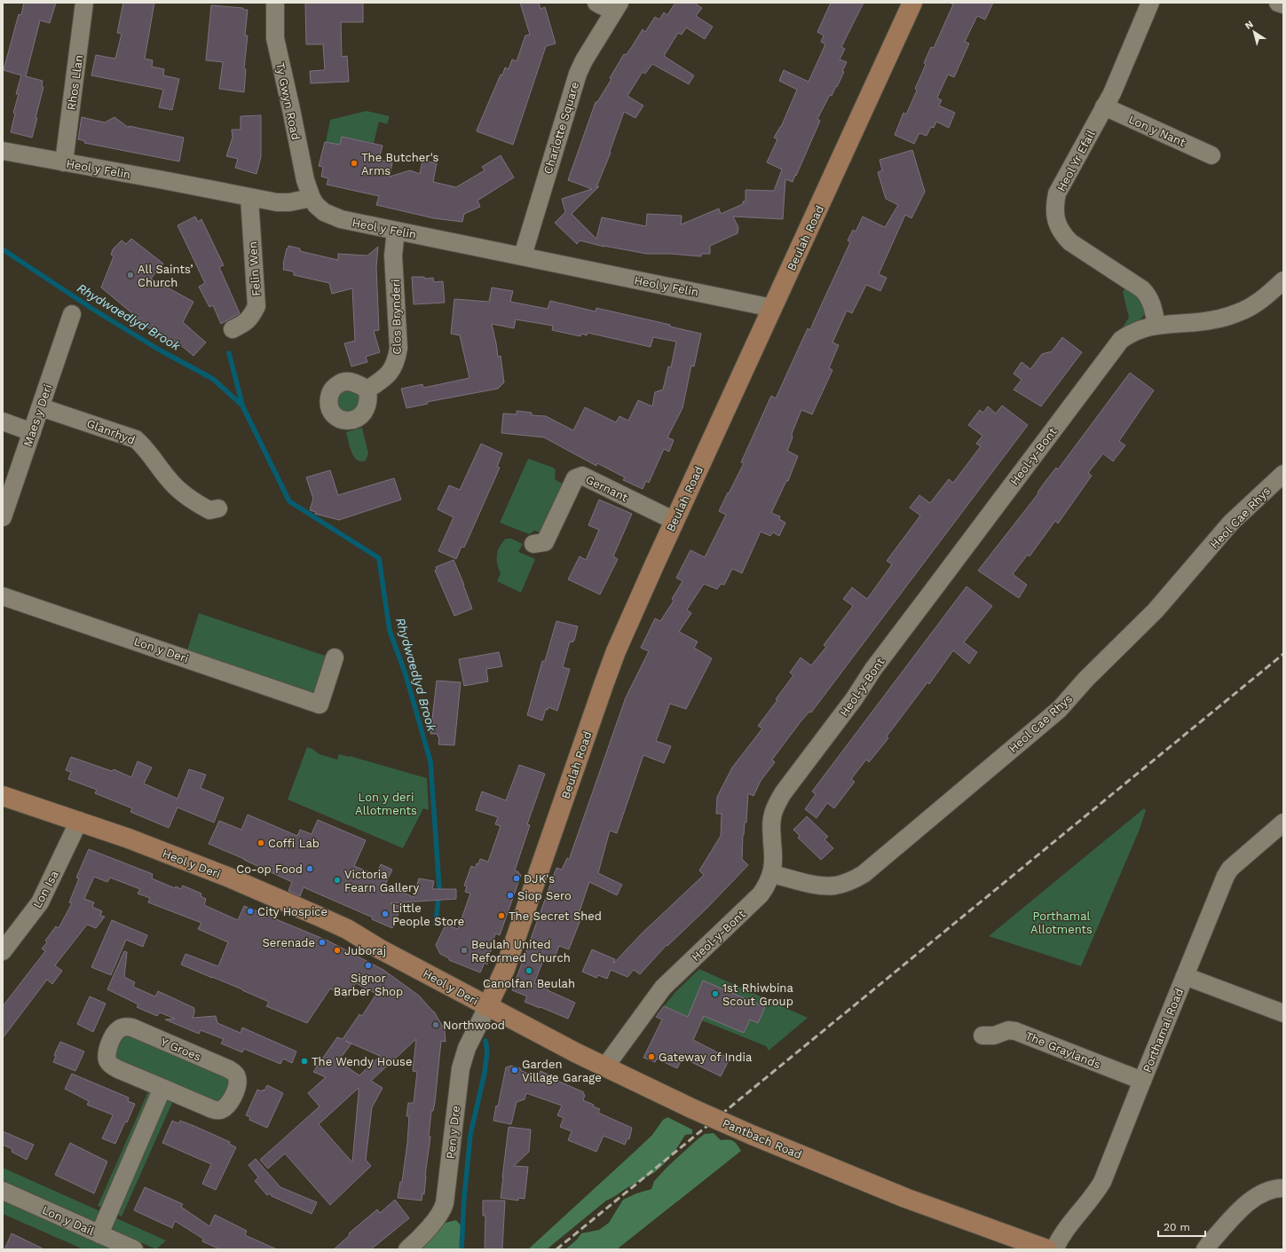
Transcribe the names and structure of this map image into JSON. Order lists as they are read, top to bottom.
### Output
{
  "streets": {
    "street": [
      "Rhos Llan",
      "Ty Gwyn Road",
      "Charlotte Square",
      "Lon y Nant",
      "Heol Yr Efail",
      "Heol y Felin",
      "Beulah Road",
      "Felin Wen",
      "Clos Brynderi",
      "Maes y Deri",
      "Glanrhyd",
      "Heol-y-Bont",
      "Gernant",
      "Heol Cae Rhys",
      "Lon y Deri",
      "Heol y Deri",
      "Lon Isa",
      "Porthamal Road",
      "Y Groes",
      "The Graylands",
      "Pen y Dre",
      "Pantbach Road",
      "Lon y Dail"
    ]
  },
  "crossings": [
    ["Rhos Llan", "Heol y Felin"],
    ["Ty Gwyn Road", "Heol y Felin"],
    ["Charlotte Square", "Heol y Felin"],
    ["Lon y Nant", "Heol Yr Efail"],
    ["Heol Yr Efail", "Heol-y-Bont"],
    ["Heol y Felin", "Beulah Road"],
    ["Heol y Felin", "Felin Wen"],
    ["Heol y Felin", "Clos Brynderi"],
    ["Beulah Road", "Gernant"],
    ["Beulah Road", "Heol y Deri"],
    ["Beulah Road", "Pen y Dre"],
    ["Beulah Road", "Pantbach Road"],
    ["Maes y Deri", "Glanrhyd"],
    ["Heol-y-Bont", "Heol Cae Rhys"],
    ["Heol-y-Bont", "Pantbach Road"],
    ["Heol y Deri", "Lon Isa"],
    ["Heol y Deri", "Pen y Dre"],
    ["Heol y Deri", "Pantbach Road"],
    ["Porthamal Road", "The Graylands"],
    ["Pen y Dre", "Pantbach Road"]
  ],
  "water": ["Rhydwaedlyd Brook"],
  "parks": ["Lon y deri Allotments", "Porthamal Allotments"],
  "places": [
    "The Butcher's Arms",
    "All Saints’ Church",
    "Coffi Lab",
    "Co-op Food",
    "DJK's",
    "Victoria Fearn Gallery",
    "Siop Sero",
    "City Hospice",
    "Little People Store",
    "The Secret Shed",
    "Serenade",
    "Juboraj",
    "Beulah United Reformed Church",
    "Signor Barber Shop",
    "Canolfan Beulah",
    "1st Rhiwbina Scout Group",
    "Northwood",
    "Gateway of India",
    "The Wendy House",
    "Garden Village Garage"
  ],
  "scale_bar": "20 m",
  "north": "top left"
}
